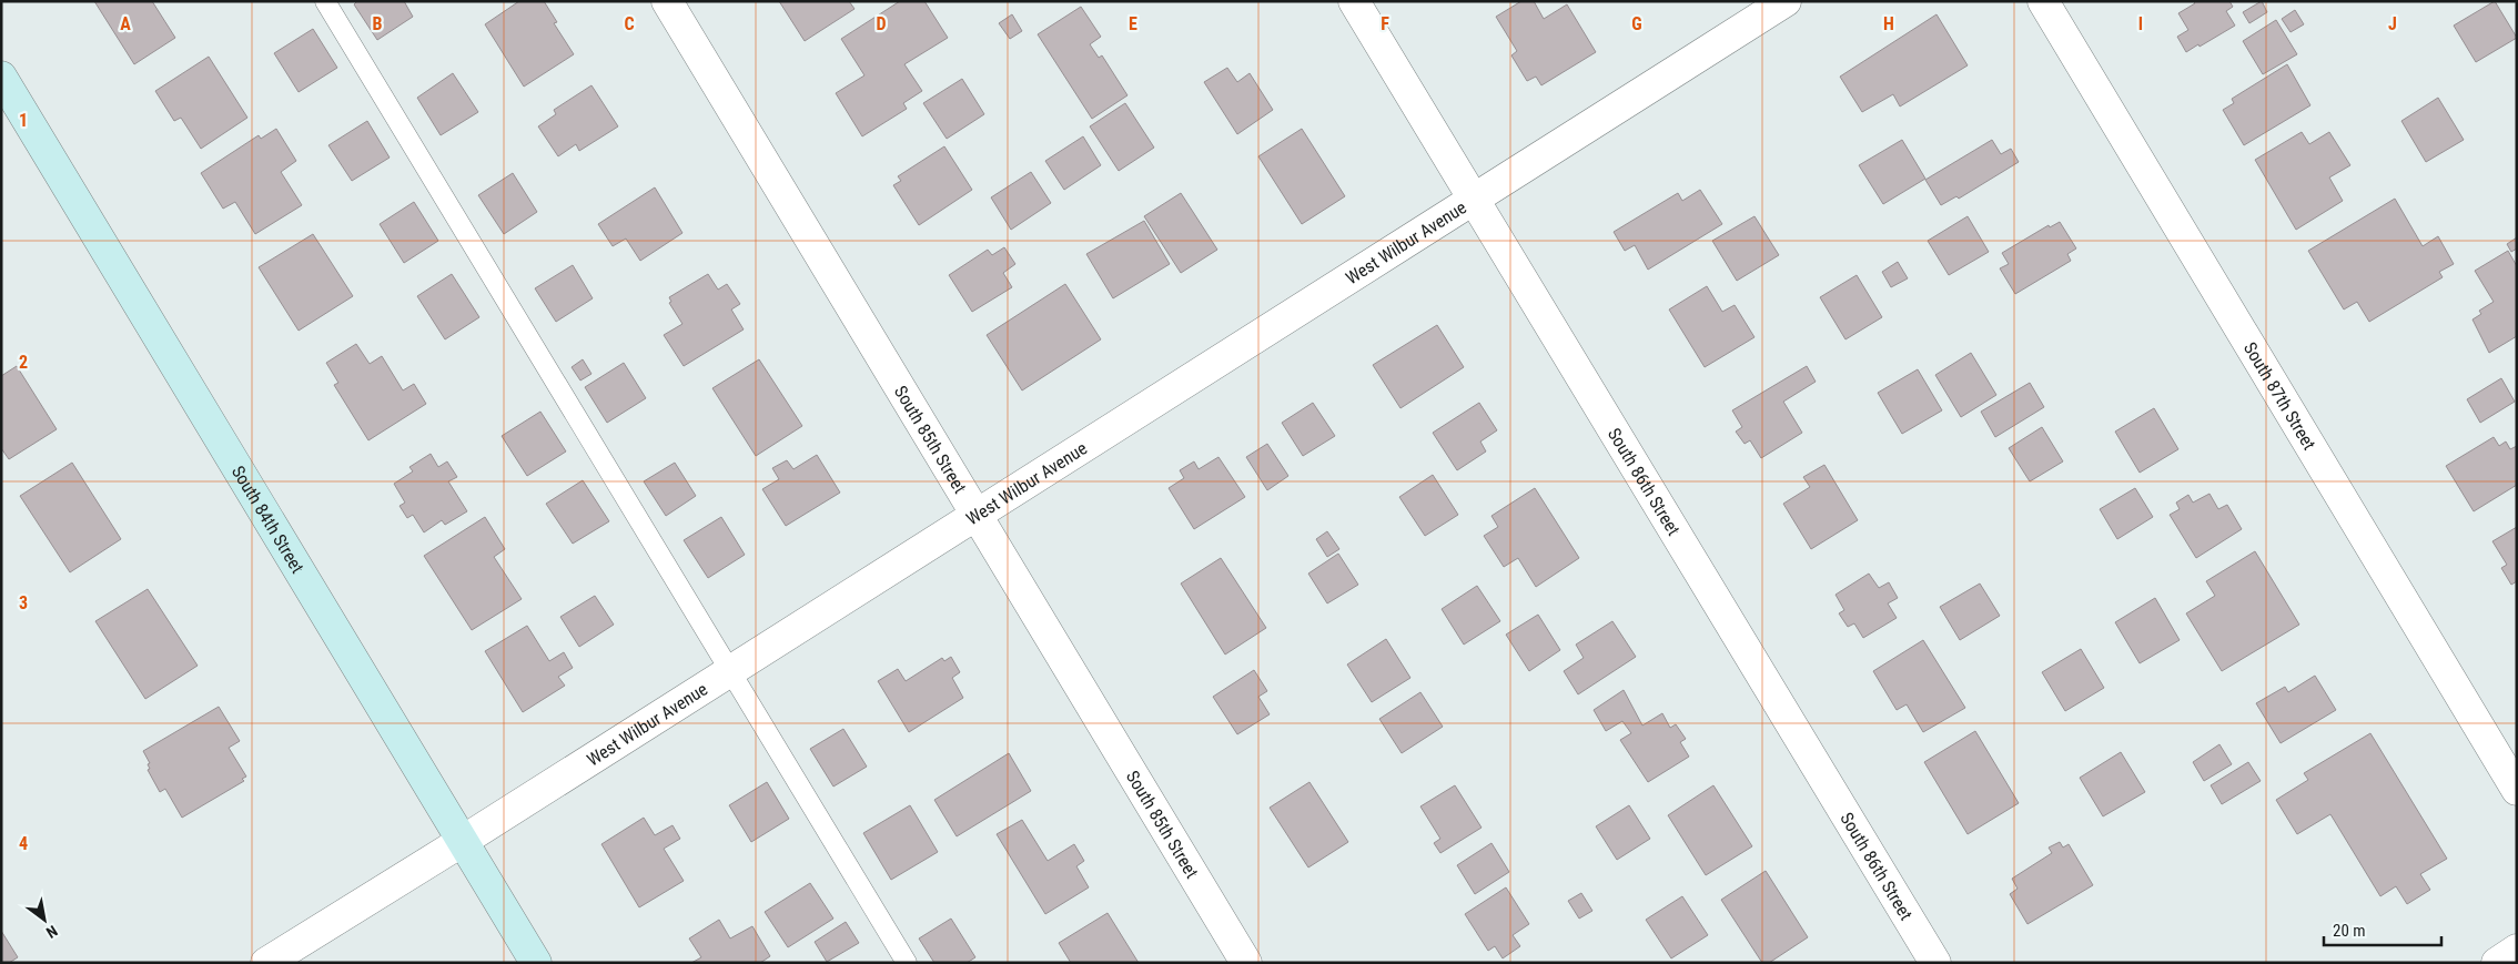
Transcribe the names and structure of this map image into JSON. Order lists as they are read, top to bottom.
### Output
{
  "streets": {
    "street": [
      "West Wilbur Avenue",
      "South 87th Street",
      "South 85th Street",
      "South 86th Street",
      "South 84th Street"
    ]
  },
  "crossings": [
    ["West Wilbur Avenue", "South 85th Street"],
    ["West Wilbur Avenue", "South 86th Street"],
    ["West Wilbur Avenue", "South 84th Street"]
  ],
  "scale_bar": "20 m",
  "north": "bottom right",
  "grid": {
    "columns": [
      "A",
      "B",
      "C",
      "D",
      "E",
      "F",
      "G",
      "H",
      "I",
      "J"
    ],
    "rows": [
      "1",
      "2",
      "3",
      "4"
    ]
  }
}
